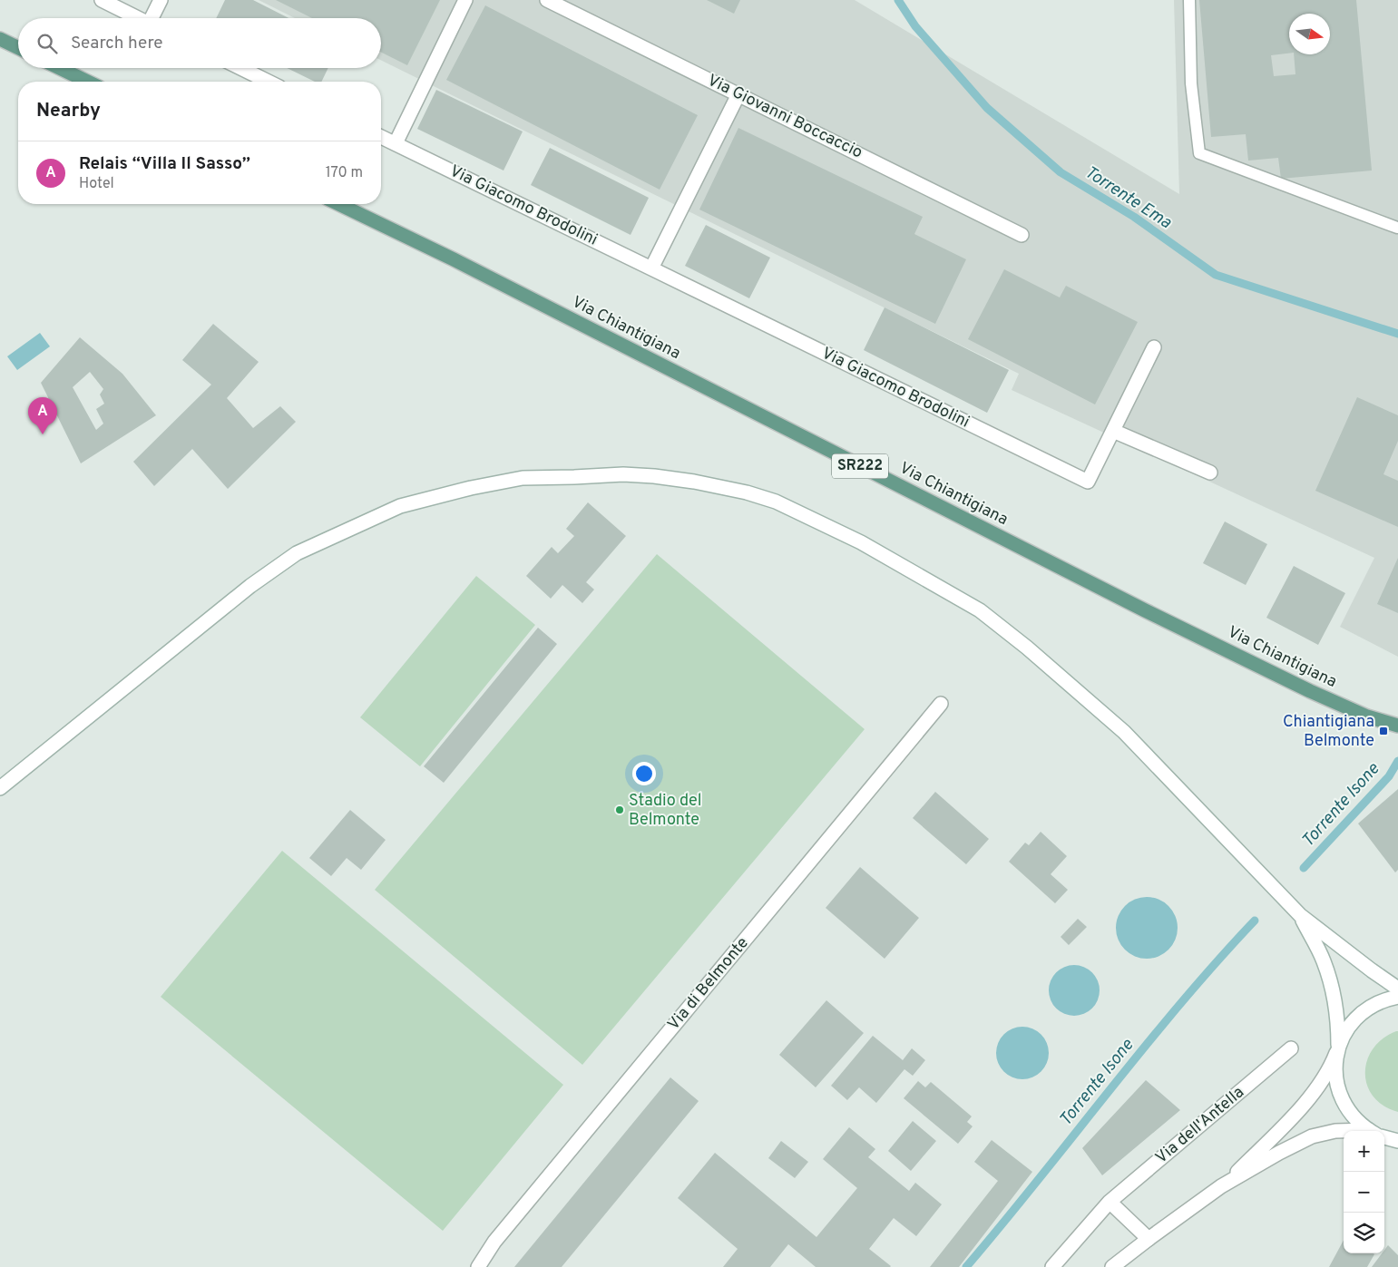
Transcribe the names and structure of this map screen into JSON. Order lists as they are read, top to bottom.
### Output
{
  "streets": {
    "main road": ["Via Chiantigiana", "SR222"],
    "street": [
      "Via Giovanni Boccaccio",
      "Via Giacomo Brodolini",
      "Via di Belmonte",
      "Via dell'Antella"
    ]
  },
  "water": ["Torrente Ema", "Torrente Isone"],
  "places": {
    "transit": ["Chiantigiana Belmonte"],
    "other": ["Stadio del Belmonte"]
  },
  "north": "right",
  "page": {
    "search": "Search here",
    "heading": "Nearby",
    "list": [
      {
        "mark": "A",
        "name": "Relais “Villa Il Sasso”",
        "note": "Hotel",
        "value": "170 m"
      }
    ],
    "pins": "A",
    "map_buttons": ["+", "−"]
  }
}
